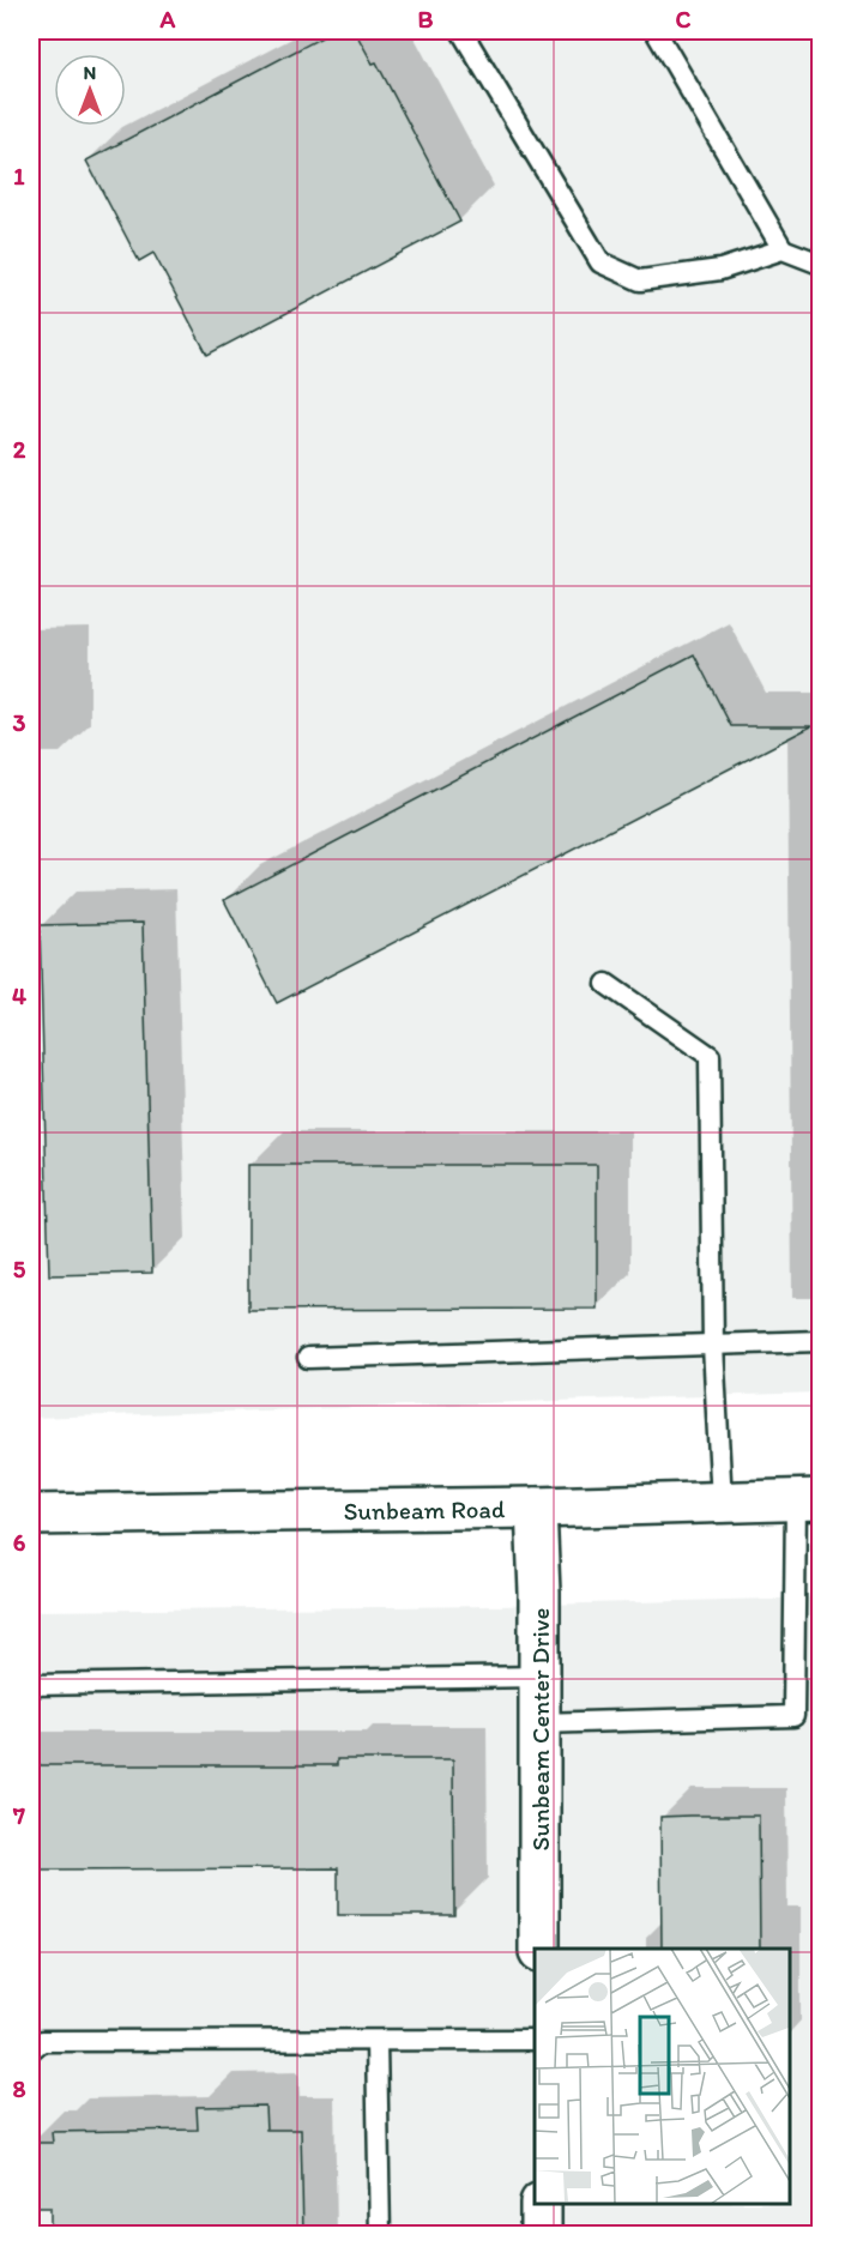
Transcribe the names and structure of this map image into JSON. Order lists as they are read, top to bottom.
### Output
{
  "streets": {
    "street": ["Sunbeam Road", "Sunbeam Center Drive"]
  },
  "crossings": [
    ["Sunbeam Road", "Sunbeam Center Drive"]
  ],
  "north": "top",
  "grid": {
    "columns": ["A", "B", "C"],
    "rows": [
      "1",
      "2",
      "3",
      "4",
      "5",
      "6",
      "7",
      "8"
    ]
  }
}
